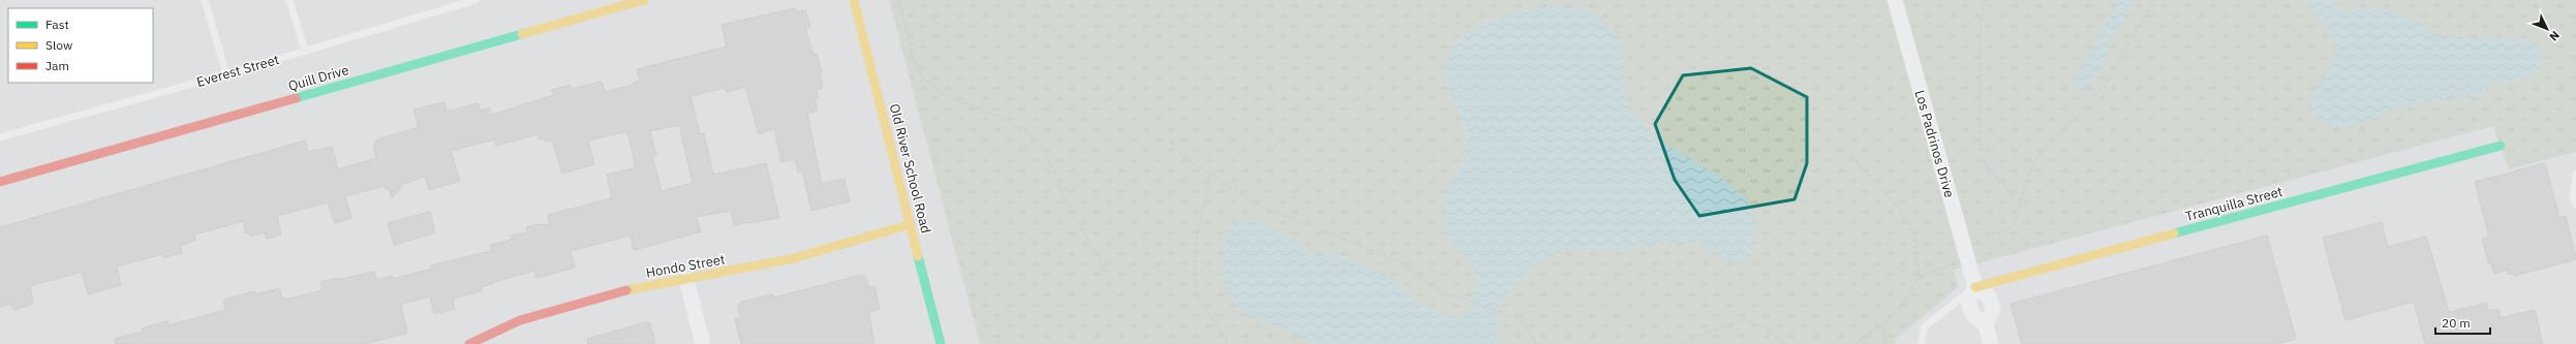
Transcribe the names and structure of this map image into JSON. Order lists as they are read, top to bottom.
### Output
{
  "streets": {
    "street": [
      "Quill Drive",
      "Los Padrinos Drive",
      "Old River School Road",
      "Tranquilla Street",
      "Hondo Street"
    ],
    "lane": ["Everest Street"]
  },
  "crossings": [
    ["Los Padrinos Drive", "Tranquilla Street"],
    ["Old River School Road", "Hondo Street"]
  ],
  "legend": ["Fast", "Slow", "Jam"],
  "scale_bar": "20 m",
  "north": "bottom right"
}
